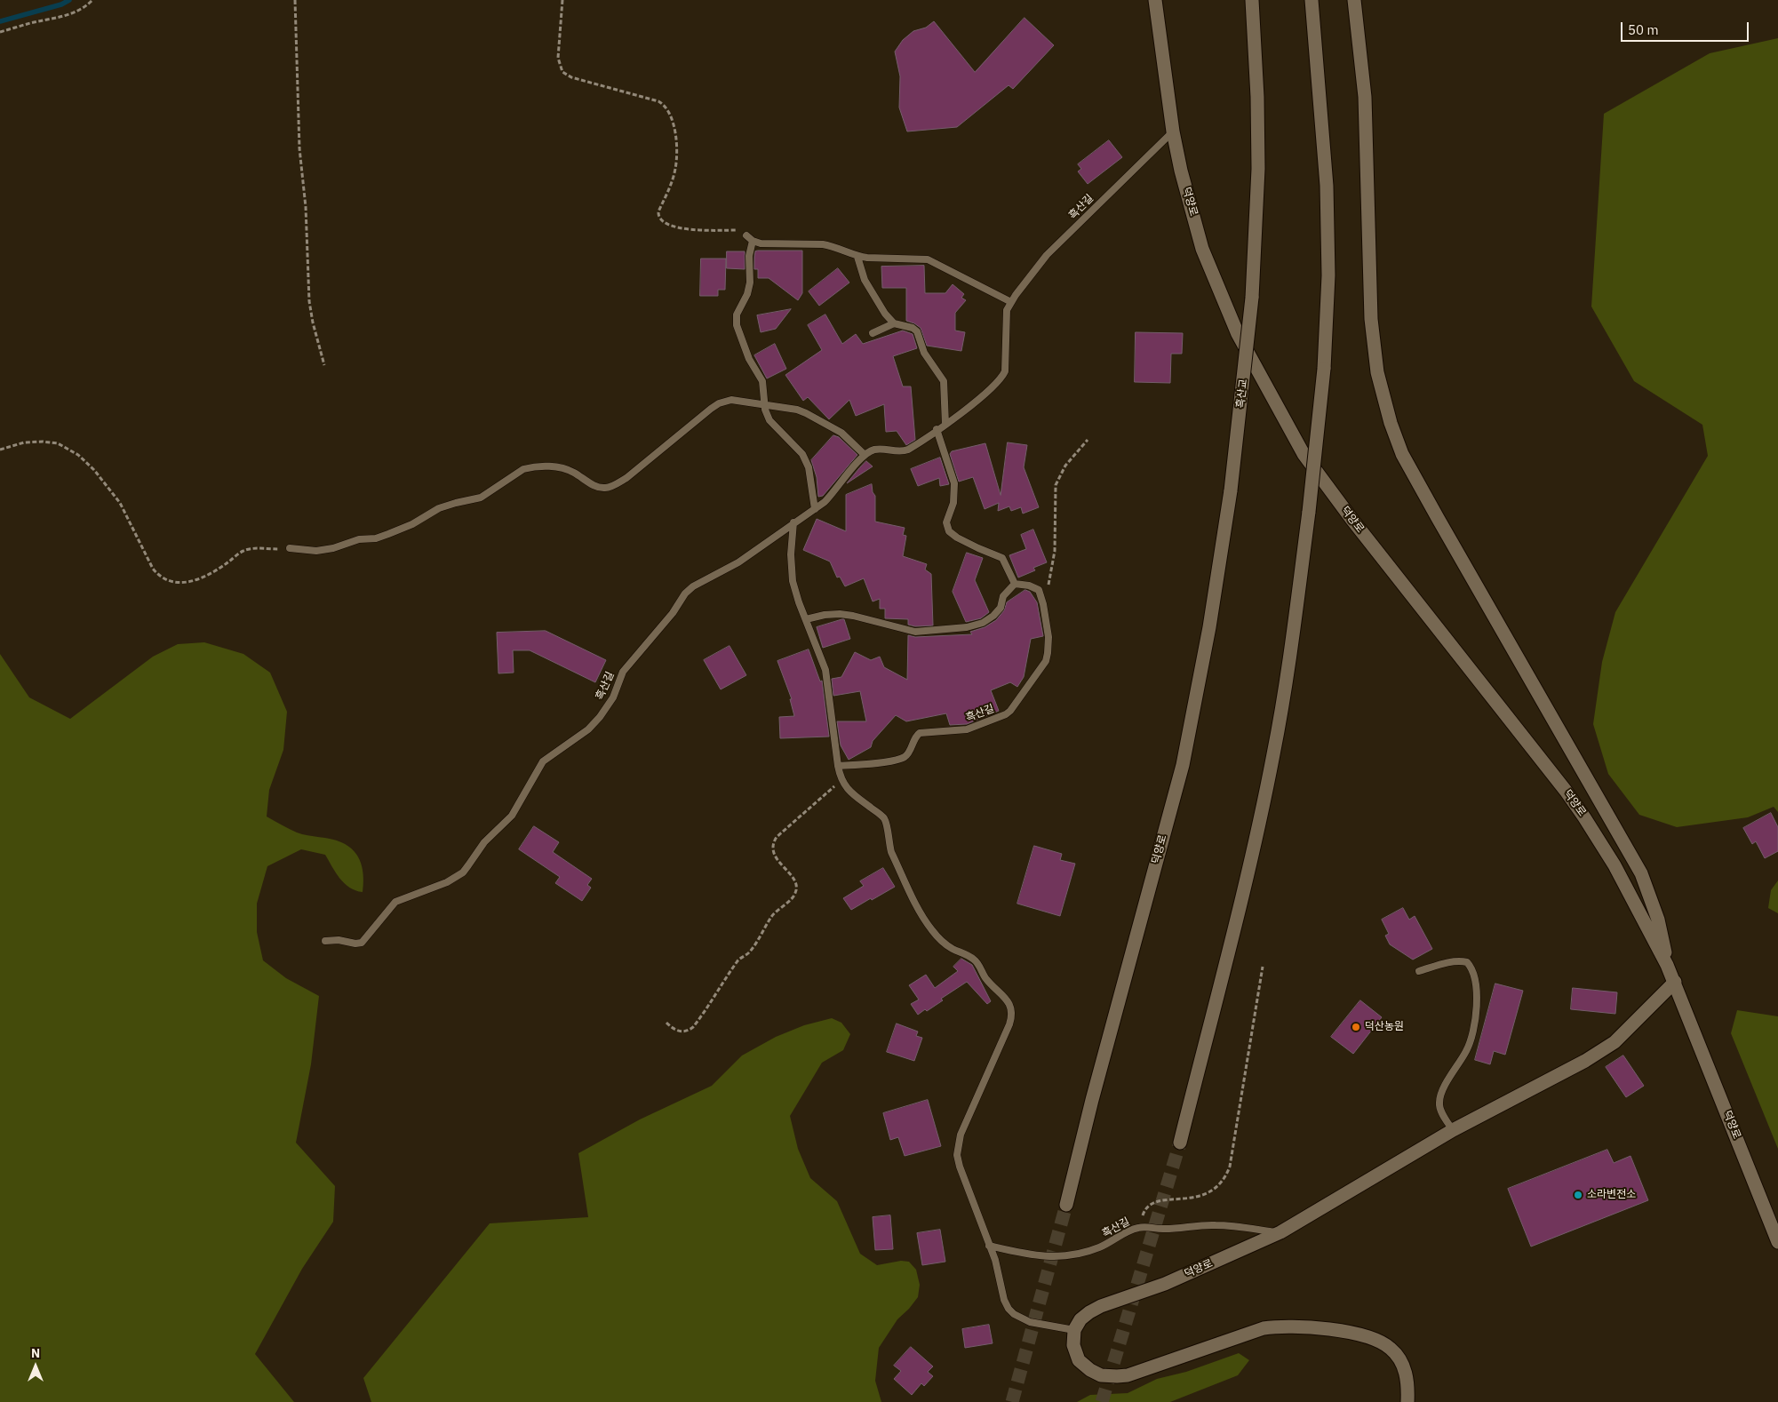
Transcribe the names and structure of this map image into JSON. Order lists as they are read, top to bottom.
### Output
{
  "streets": {
    "main road": ["덕양로", "흑산교"],
    "lane": ["흑산길"]
  },
  "crossings": [
    ["덕양로", "흑산길"],
    ["덕양로", "흑산교"]
  ],
  "places": ["덕산농원", "소라변전소"],
  "scale_bar": "50 m",
  "north": "top"
}
